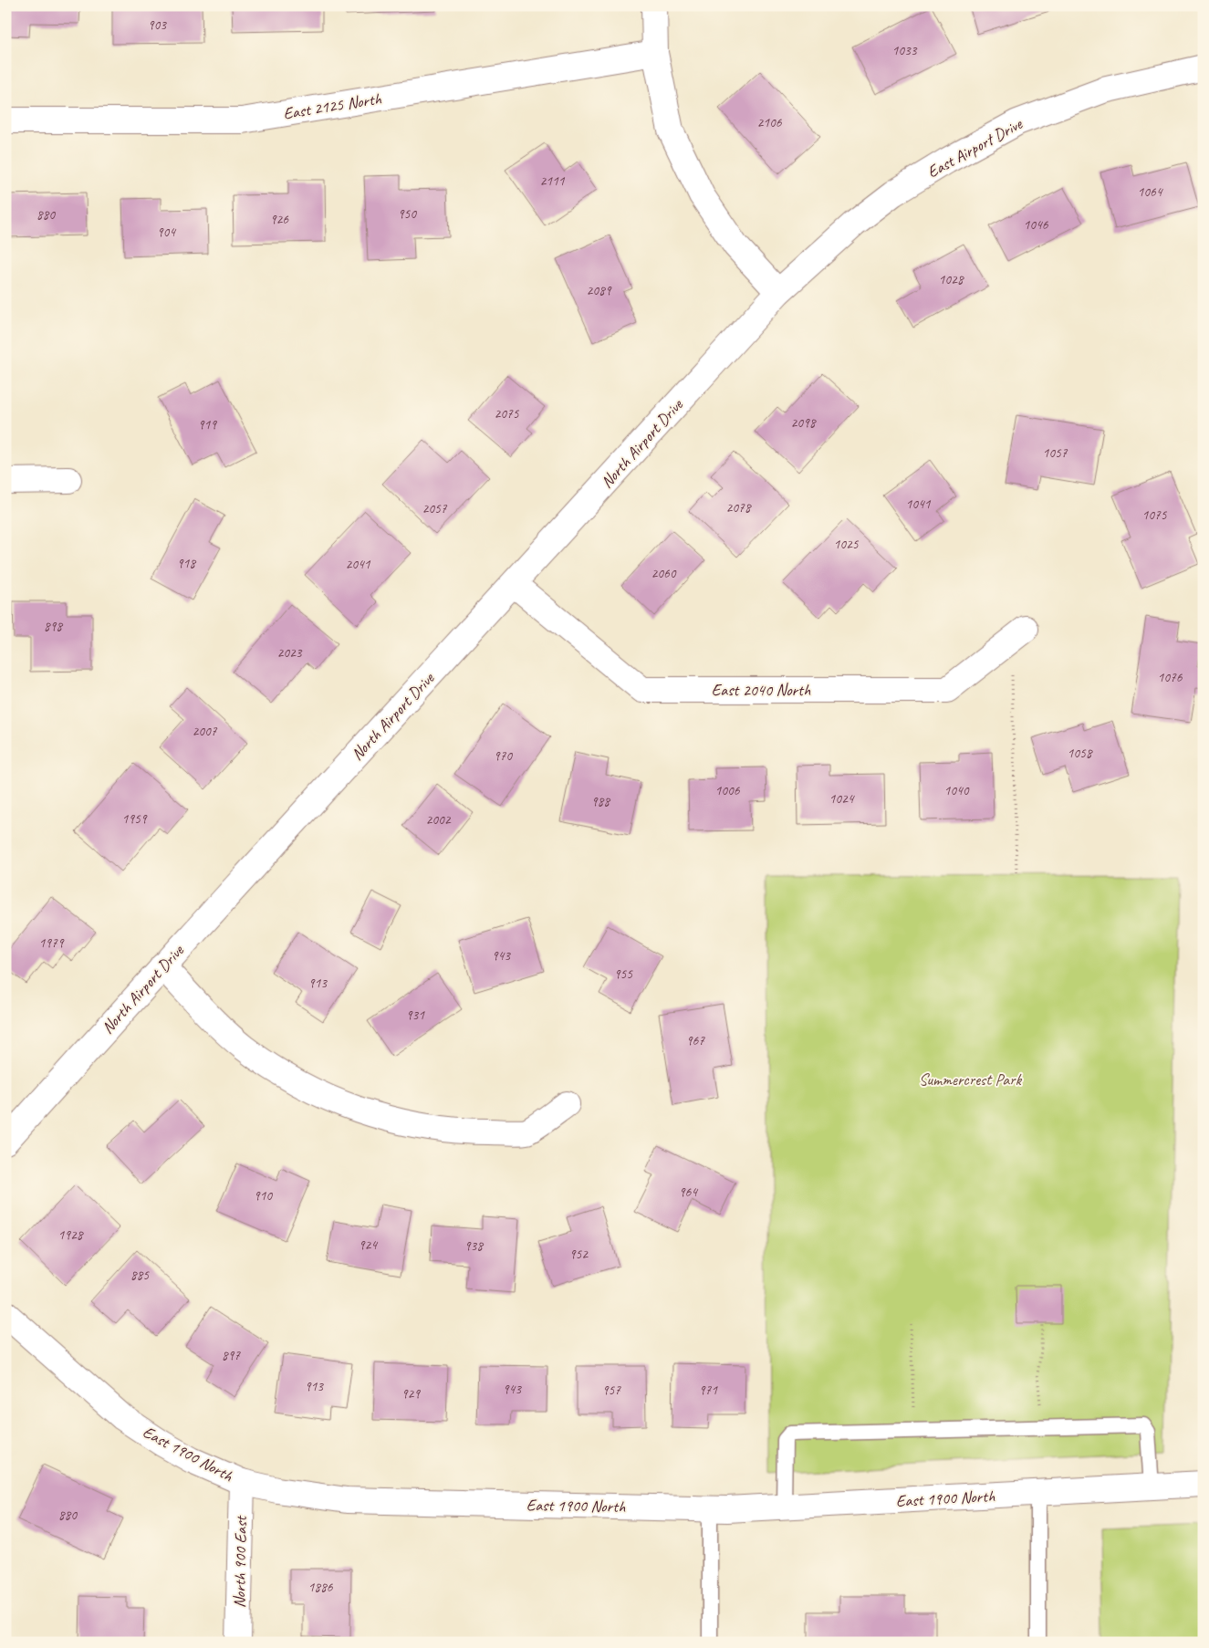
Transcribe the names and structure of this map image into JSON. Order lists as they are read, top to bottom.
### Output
{
  "streets": {
    "street": [
      "East 2125 North",
      "East Airport Drive",
      "North Airport Drive",
      "East 2040 North",
      "East 1900 North",
      "North 900 East"
    ]
  },
  "crossings": [
    ["East Airport Drive", "North Airport Drive"],
    ["North Airport Drive", "East 2040 North"],
    ["East 1900 North", "North 900 East"]
  ],
  "parks": ["Summercrest Park"],
  "house_numbers": [
    "903",
    "1033",
    "2106",
    "2111",
    "1064",
    "950",
    "880",
    "926",
    "1046",
    "904",
    "1028",
    "2089",
    "2075",
    "2098",
    "919",
    "1057",
    "1041",
    "2078",
    "2057",
    "1075",
    "1025",
    "918",
    "2041",
    "2060",
    "898",
    "2023",
    "1076",
    "2007",
    "1058",
    "970",
    "1006",
    "1040",
    "1024",
    "988",
    "1959",
    "2002",
    "1979",
    "943",
    "955",
    "913",
    "931",
    "967",
    "964",
    "910",
    "1928",
    "924",
    "938",
    "952",
    "885",
    "897",
    "913",
    "943",
    "957",
    "971",
    "929",
    "880",
    "1886"
  ]
}
